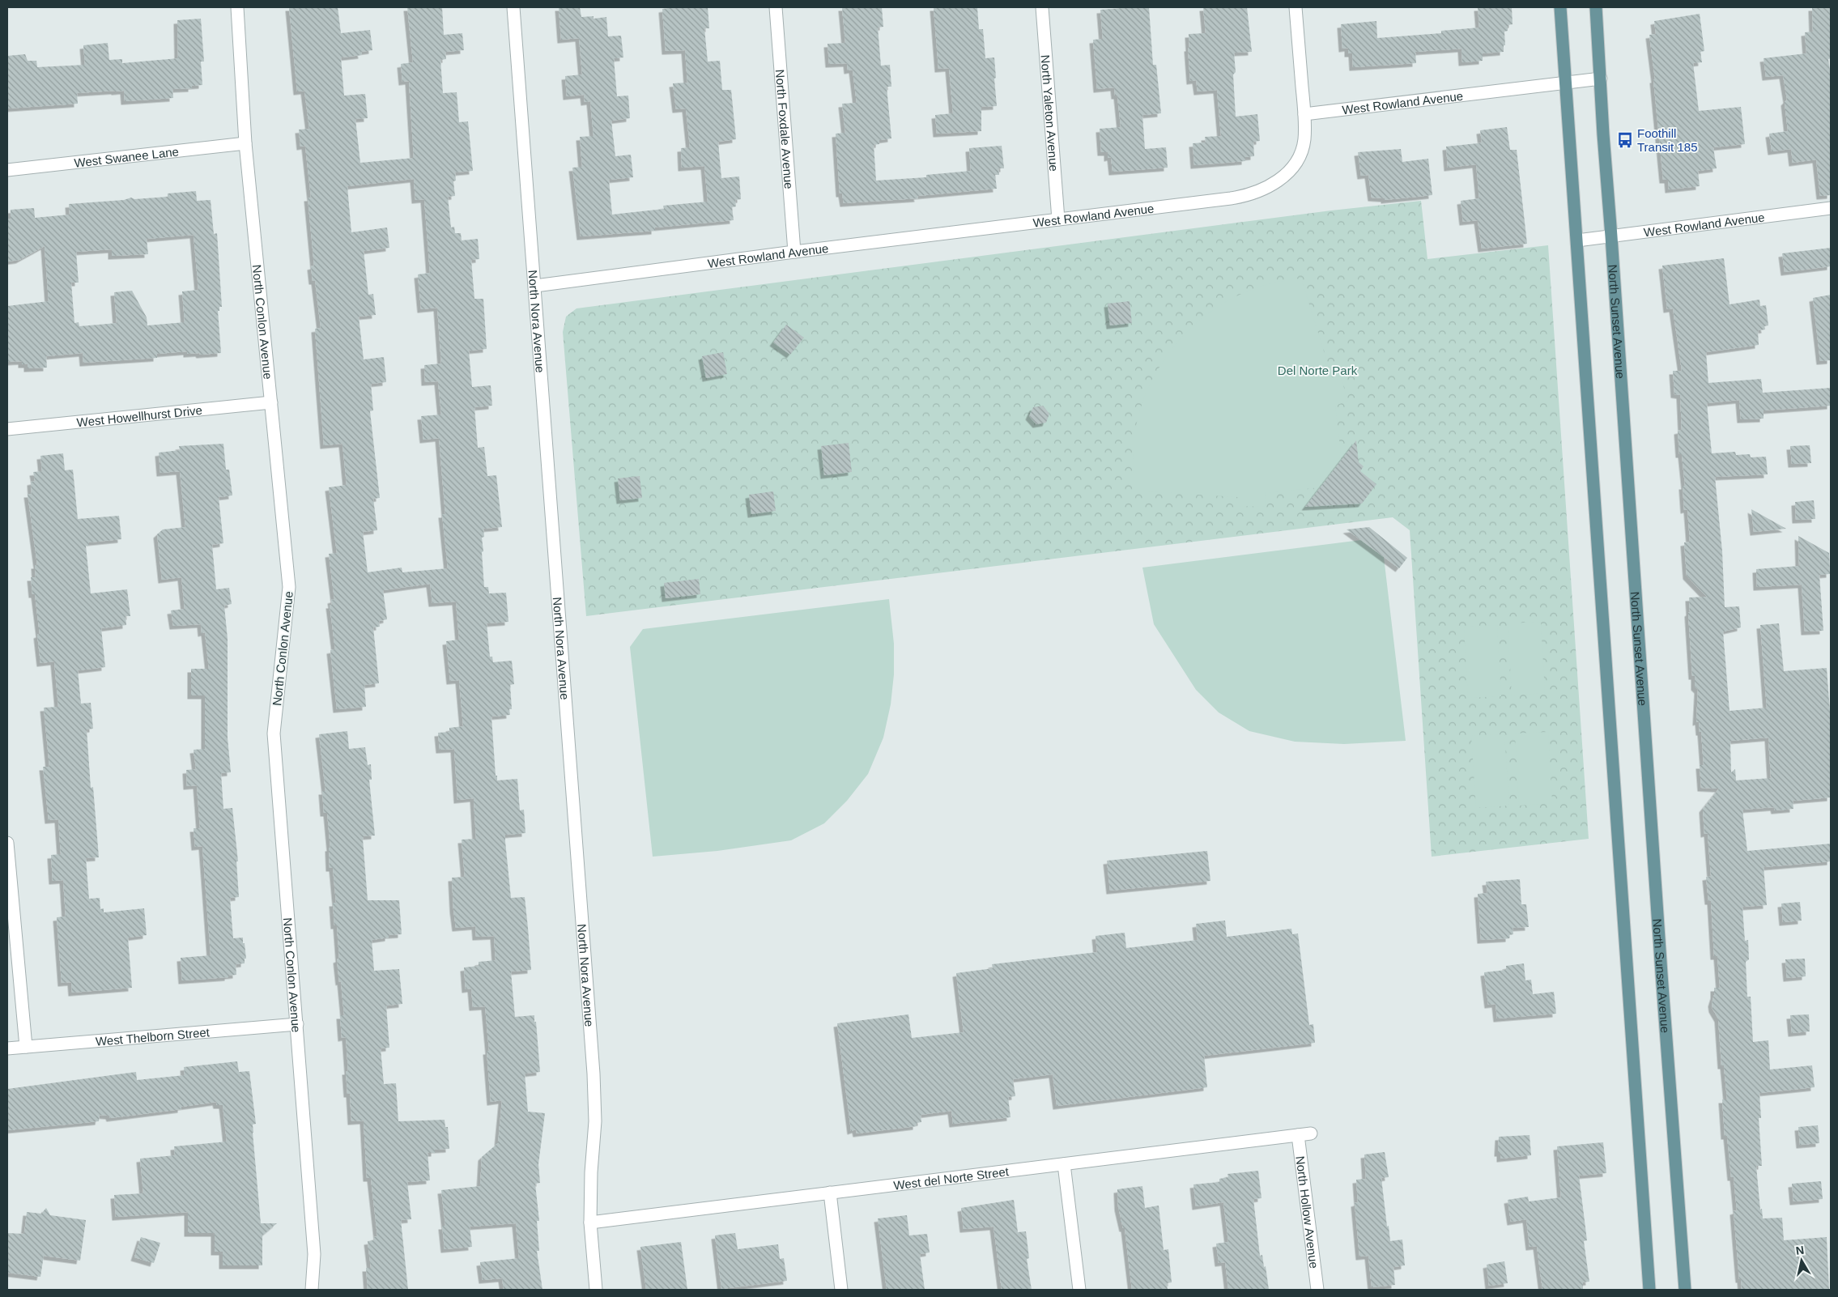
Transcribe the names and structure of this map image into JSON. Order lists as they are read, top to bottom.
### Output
{
  "streets": {
    "main road": ["North Sunset Avenue"],
    "street": [
      "West Rowland Avenue",
      "North Yaleton Avenue",
      "North Foxdale Avenue",
      "West Swanee Lane",
      "North Nora Avenue",
      "North Conlon Avenue",
      "West Howellhurst Drive",
      "West Thelborn Street",
      "West del Norte Street",
      "North Hollow Avenue"
    ]
  },
  "crossings": [
    ["West Rowland Avenue", "North Yaleton Avenue"],
    ["West Rowland Avenue", "North Foxdale Avenue"],
    ["West Rowland Avenue", "North Nora Avenue"],
    ["West Rowland Avenue", "North Sunset Avenue"],
    ["West Swanee Lane", "North Conlon Avenue"],
    ["North Nora Avenue", "West del Norte Street"],
    ["North Conlon Avenue", "West Howellhurst Drive"],
    ["North Conlon Avenue", "West Thelborn Street"],
    ["West del Norte Street", "North Hollow Avenue"]
  ],
  "parks": ["Del Norte Park"],
  "places": {
    "bus stop": ["Foothill Transit 185"]
  },
  "north": "top"
}
